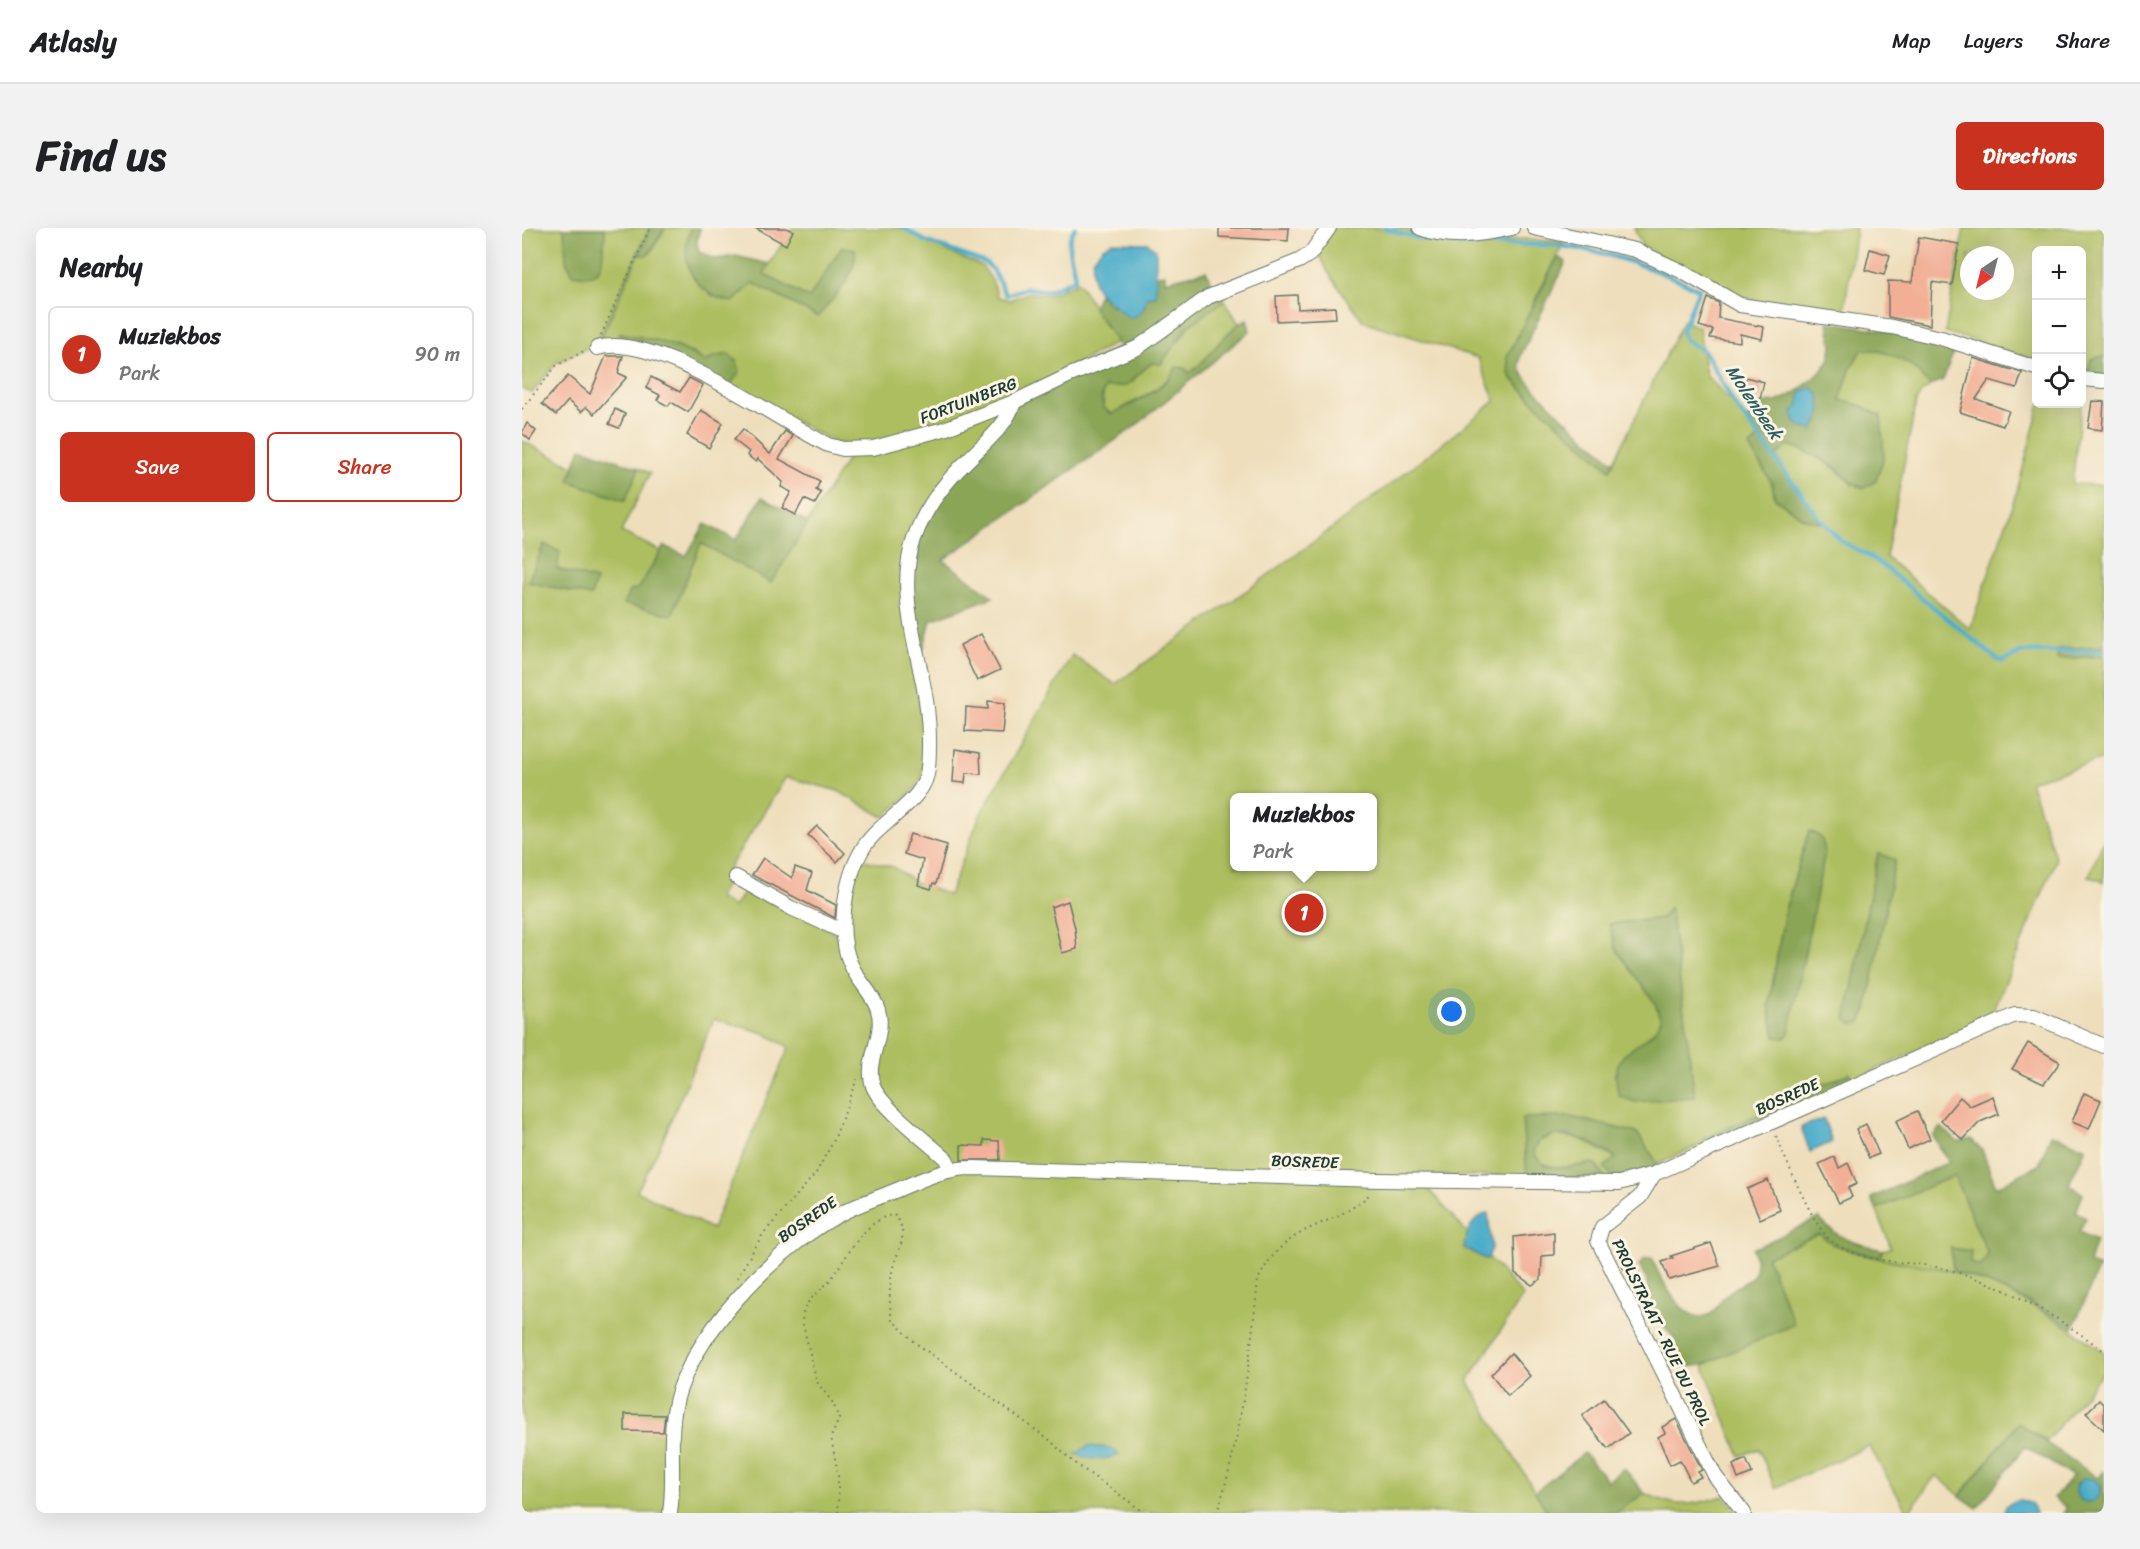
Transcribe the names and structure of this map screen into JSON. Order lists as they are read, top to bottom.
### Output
{
  "streets": {
    "street": ["FORTUINBERG", "BOSREDE", "PROLSTRAAT - RUE DU PROL"]
  },
  "crossings": [
    ["BOSREDE", "PROLSTRAAT - RUE DU PROL"]
  ],
  "water": ["Molenbeek"],
  "north": "bottom left",
  "page": {
    "header": "Atlasly",
    "nav": ["Map", "Layers", "Share"],
    "title": "Find us",
    "buttons": [
      "Directions",
      ["Save", "Share"]
    ],
    "heading": "Nearby",
    "map_buttons": ["+", "−"],
    "list": [
      {
        "mark": "1",
        "name": "Muziekbos",
        "note": "Park",
        "value": "90 m"
      }
    ],
    "popup": ["Muziekbos", "Park"],
    "pins": "1"
  }
}
